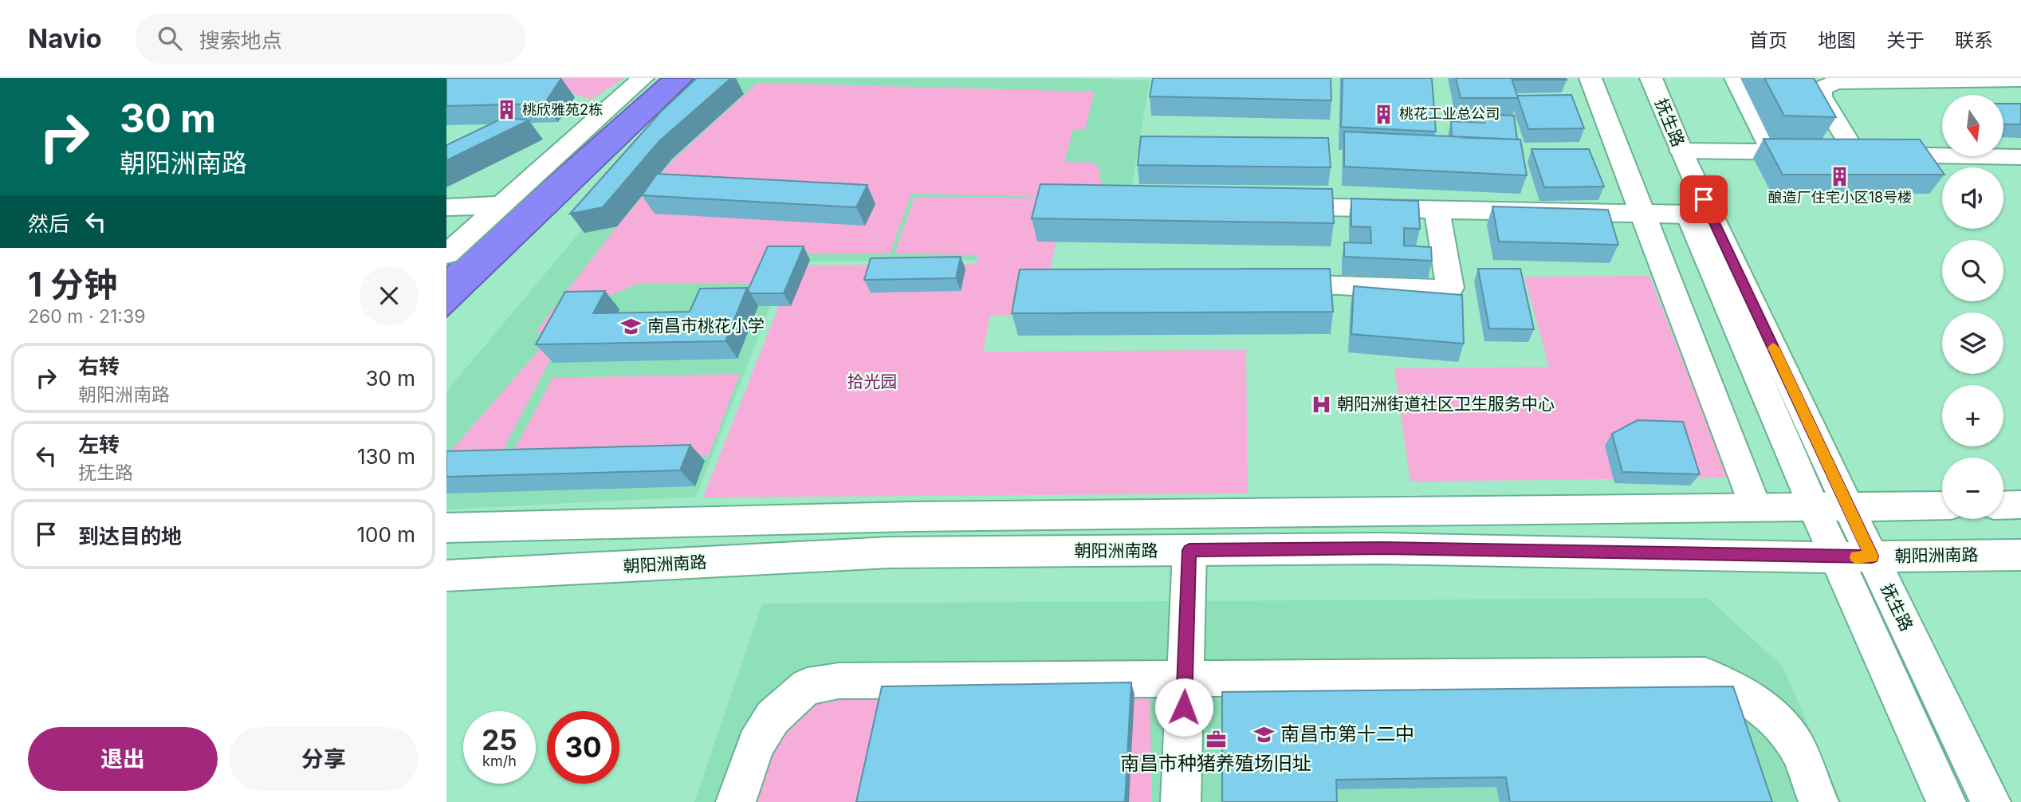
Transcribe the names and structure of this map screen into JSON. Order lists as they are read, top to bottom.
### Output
{
  "streets": {
    "main road": ["抚生路", "朝阳洲南路"]
  },
  "crossings": [
    ["抚生路", "朝阳洲南路"]
  ],
  "parks": ["拾光园"],
  "places": {
    "building": ["桃欣雅苑2栋", "桃花工业总公司", "酿造厂住宅小区18号楼"],
    "school or university": ["南昌市桃花小学", "南昌市第十二中"],
    "hospital": ["朝阳洲街道社区卫生服务中心"],
    "office": ["南昌市种猪养殖场旧址"]
  },
  "north": "bottom",
  "page": {
    "header": "Navio",
    "search": "搜索地点",
    "nav": [
      "首页",
      "地图",
      "关于",
      "联系"
    ],
    "turn": ["30 m", "朝阳洲南路"],
    "map_buttons": ["+", "−"],
    "then": "然后",
    "heading": ["1 分钟", "260 m · 21:39"],
    "list": [
      {
        "name": "右转",
        "note": "朝阳洲南路",
        "value": "30 m"
      },
      {
        "name": "左转",
        "note": "抚生路",
        "value": "130 m"
      },
      {
        "name": "到达目的地",
        "value": "100 m"
      }
    ],
    "speed": "25 km/h",
    "limit": "30",
    "buttons": ["退出", "分享"]
  }
}
